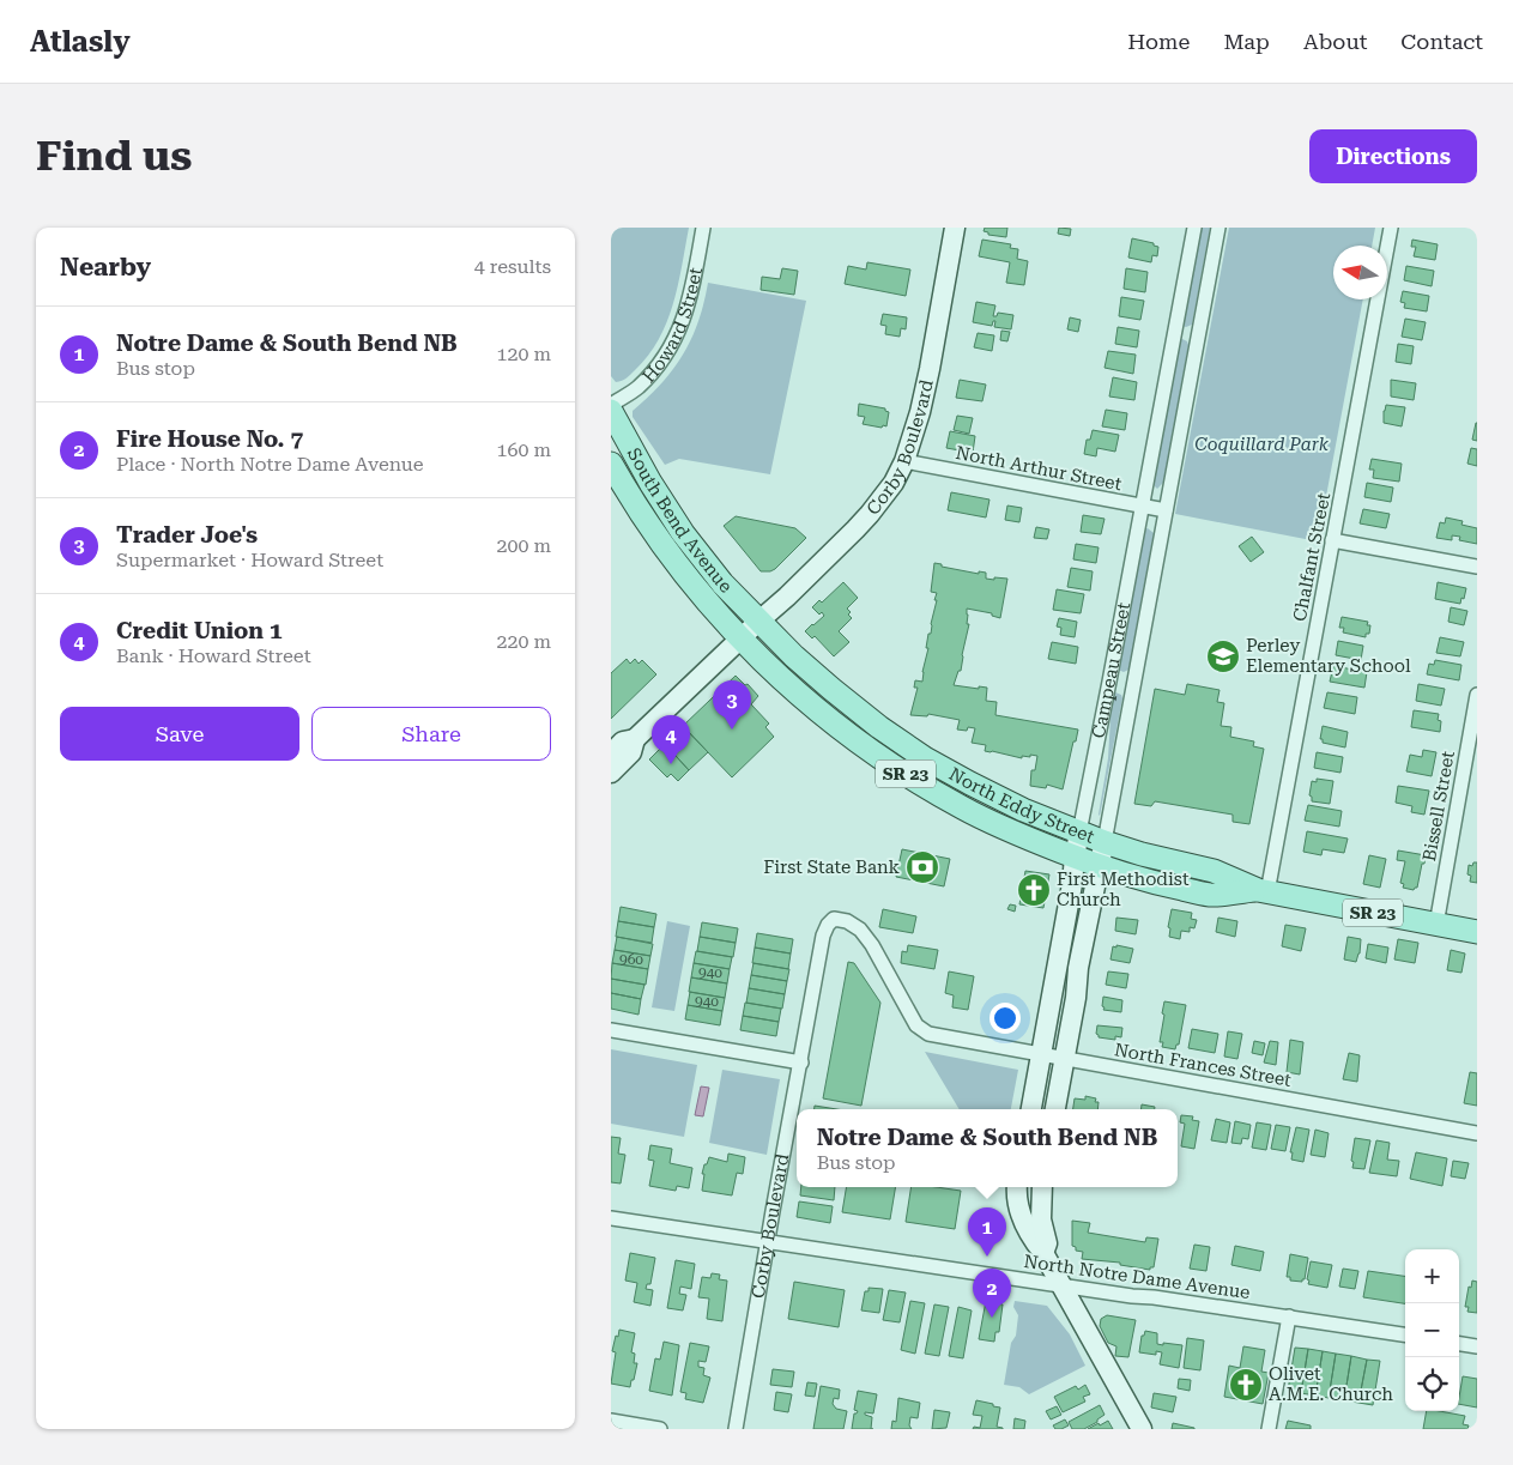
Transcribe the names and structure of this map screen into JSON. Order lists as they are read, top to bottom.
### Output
{
  "streets": {
    "main road": ["South Bend Avenue", "SR 23", "North Eddy Street"],
    "street": [
      "Howard Street",
      "Corby Boulevard",
      "North Arthur Street",
      "Chalfant Street",
      "Campeau Street",
      "Bissell Street",
      "North Frances Street",
      "North Notre Dame Avenue"
    ]
  },
  "crossings": [
    ["Corby Boulevard", "North Arthur Street"],
    ["Corby Boulevard", "South Bend Avenue"],
    ["Corby Boulevard", "North Eddy Street"],
    ["Corby Boulevard", "North Frances Street"],
    ["Corby Boulevard", "North Notre Dame Avenue"],
    ["North Arthur Street", "Campeau Street"],
    ["South Bend Avenue", "North Eddy Street"],
    ["Chalfant Street", "North Eddy Street"],
    ["Campeau Street", "North Eddy Street"],
    ["Campeau Street", "North Frances Street"],
    ["North Eddy Street", "Bissell Street"]
  ],
  "parks": ["Coquillard Park"],
  "places": {
    "school or university": ["Perley Elementary School"],
    "bank": ["First State Bank"],
    "church": ["First Methodist Church", "Olivet A.M.E. Church"]
  },
  "house_numbers": ["960", "940", "940"],
  "north": "left",
  "page": {
    "header": "Atlasly",
    "nav": [
      "Home",
      "Map",
      "About",
      "Contact"
    ],
    "buttons": [
      "Directions",
      ["Save", "Share"]
    ],
    "title": "Find us",
    "heading": ["Nearby", "4 results"],
    "list": [
      {
        "mark": "1",
        "name": "Notre Dame & South Bend NB",
        "note": "Bus stop",
        "value": "120 m"
      },
      {
        "mark": "2",
        "name": "Fire House No. 7",
        "note": "Place · North Notre Dame Avenue",
        "value": "160 m"
      },
      {
        "mark": "3",
        "name": "Trader Joe's",
        "note": "Supermarket · Howard Street",
        "value": "200 m"
      },
      {
        "mark": "4",
        "name": "Credit Union 1",
        "note": "Bank · Howard Street",
        "value": "220 m"
      }
    ],
    "pins": [
      "3",
      "4",
      "1",
      "2"
    ],
    "popup": ["Notre Dame & South Bend NB", "Bus stop"],
    "map_buttons": ["+", "−"]
  }
}
